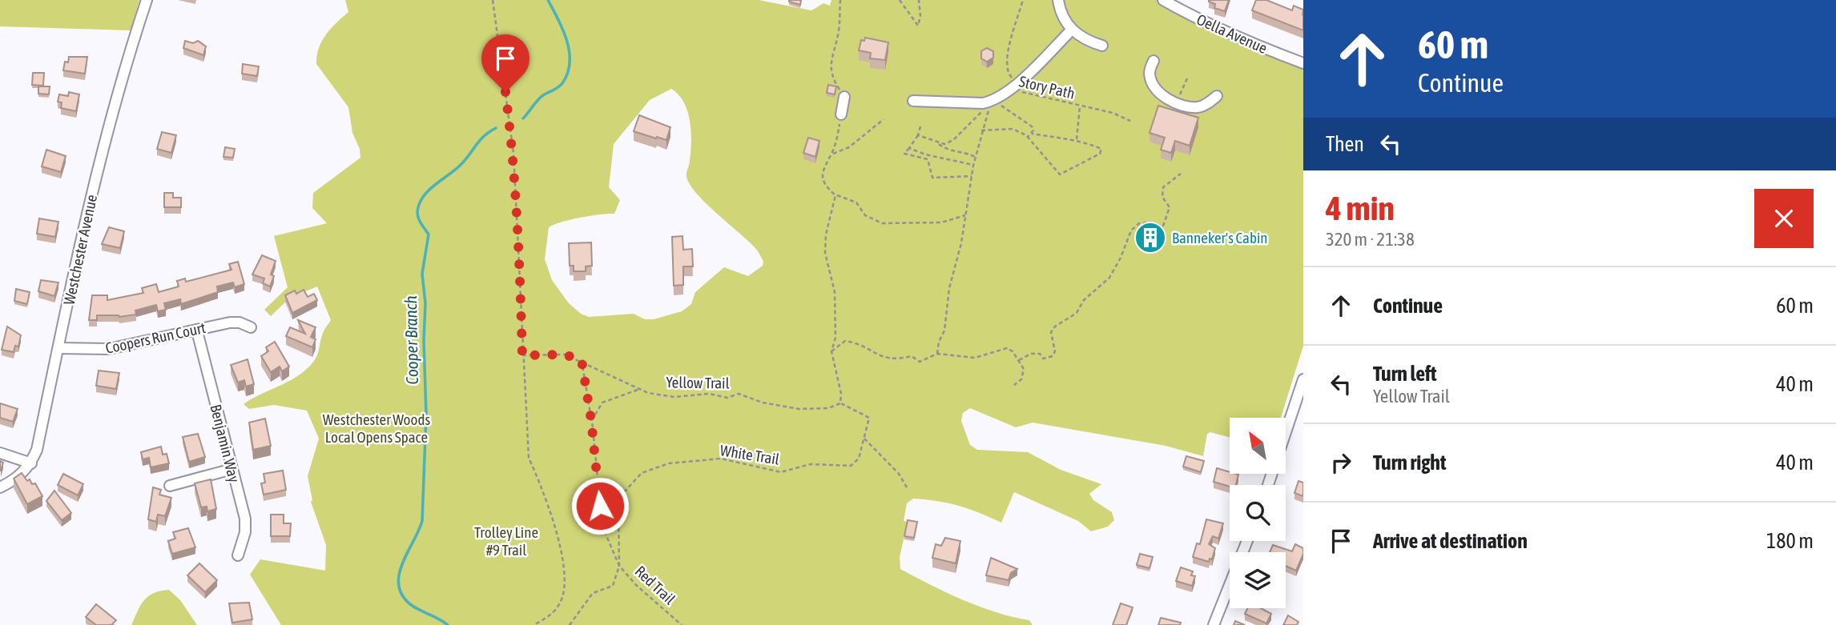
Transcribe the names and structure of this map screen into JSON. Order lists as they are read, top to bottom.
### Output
{
  "streets": {
    "street": [
      "Oella Avenue",
      "Westchester Avenue",
      "Coopers Run Court",
      "Benjamin Way"
    ],
    "path": [
      "Story Path",
      "Yellow Trail",
      "White Trail",
      "Red Trail"
    ]
  },
  "crossings": [
    ["Westchester Avenue", "Coopers Run Court"],
    ["Coopers Run Court", "Benjamin Way"],
    ["Yellow Trail", "White Trail"],
    ["Yellow Trail", "Red Trail"],
    ["White Trail", "Red Trail"]
  ],
  "water": ["Cooper Branch"],
  "parks": ["Westchester Woods Local Opens Space", "Trolley Line #9 Trail"],
  "places": {
    "building": ["Banneker's Cabin"]
  },
  "north": "top left",
  "page": {
    "turn": ["60 m", "Continue"],
    "then": "Then",
    "heading": ["4 min", "320 m · 21:38"],
    "list": [
      {
        "name": "Continue",
        "value": "60 m"
      },
      {
        "name": "Turn left",
        "note": "Yellow Trail",
        "value": "40 m"
      },
      {
        "name": "Turn right",
        "value": "40 m"
      },
      {
        "name": "Arrive at destination",
        "value": "180 m"
      }
    ]
  }
}
